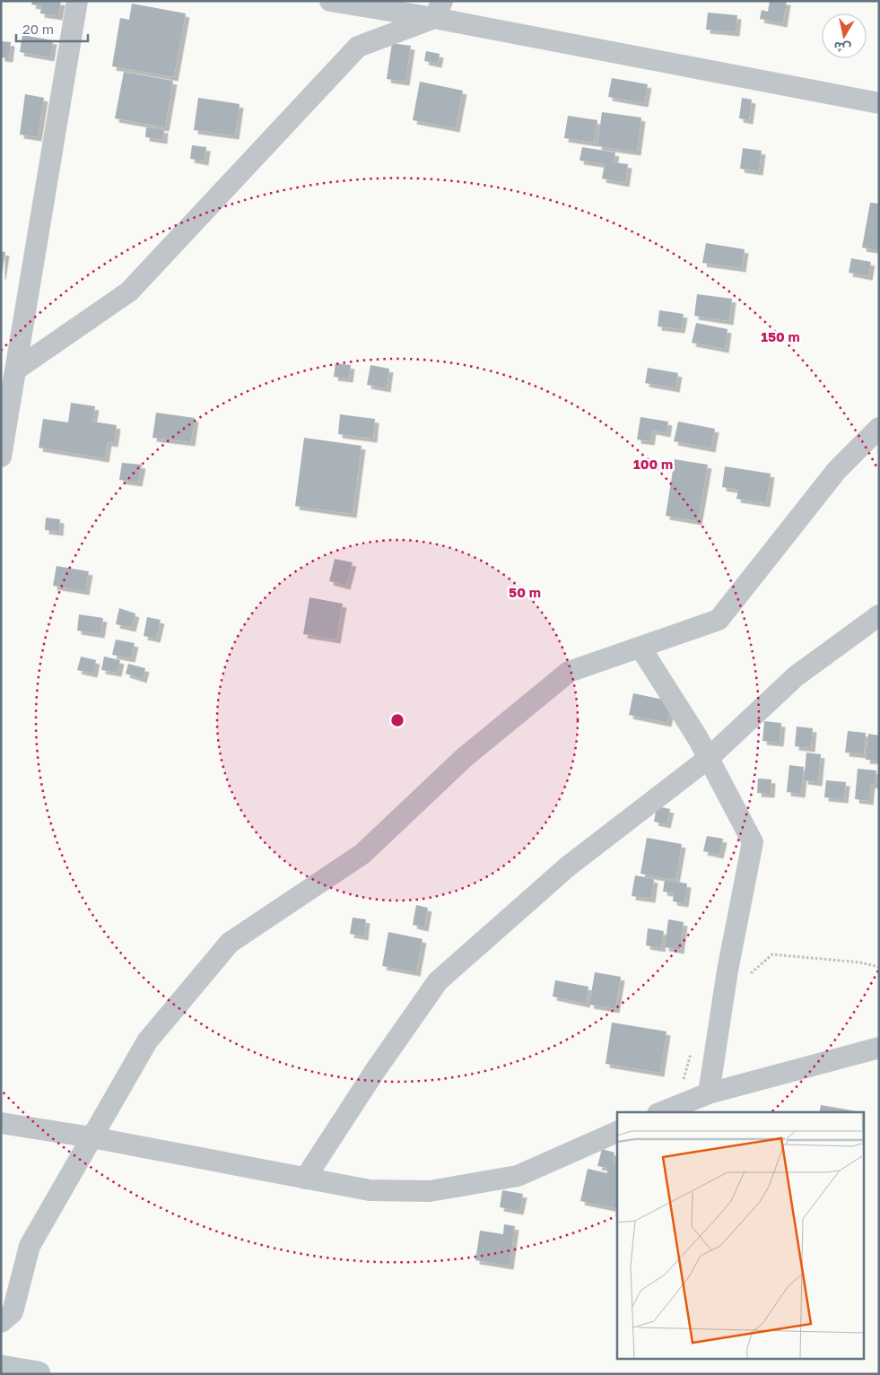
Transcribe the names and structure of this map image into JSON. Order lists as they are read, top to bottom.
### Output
{
  "scale_bar": "20 m",
  "north": "bottom",
  "rings": ["150 m", "100 m", "50 m"]
}
